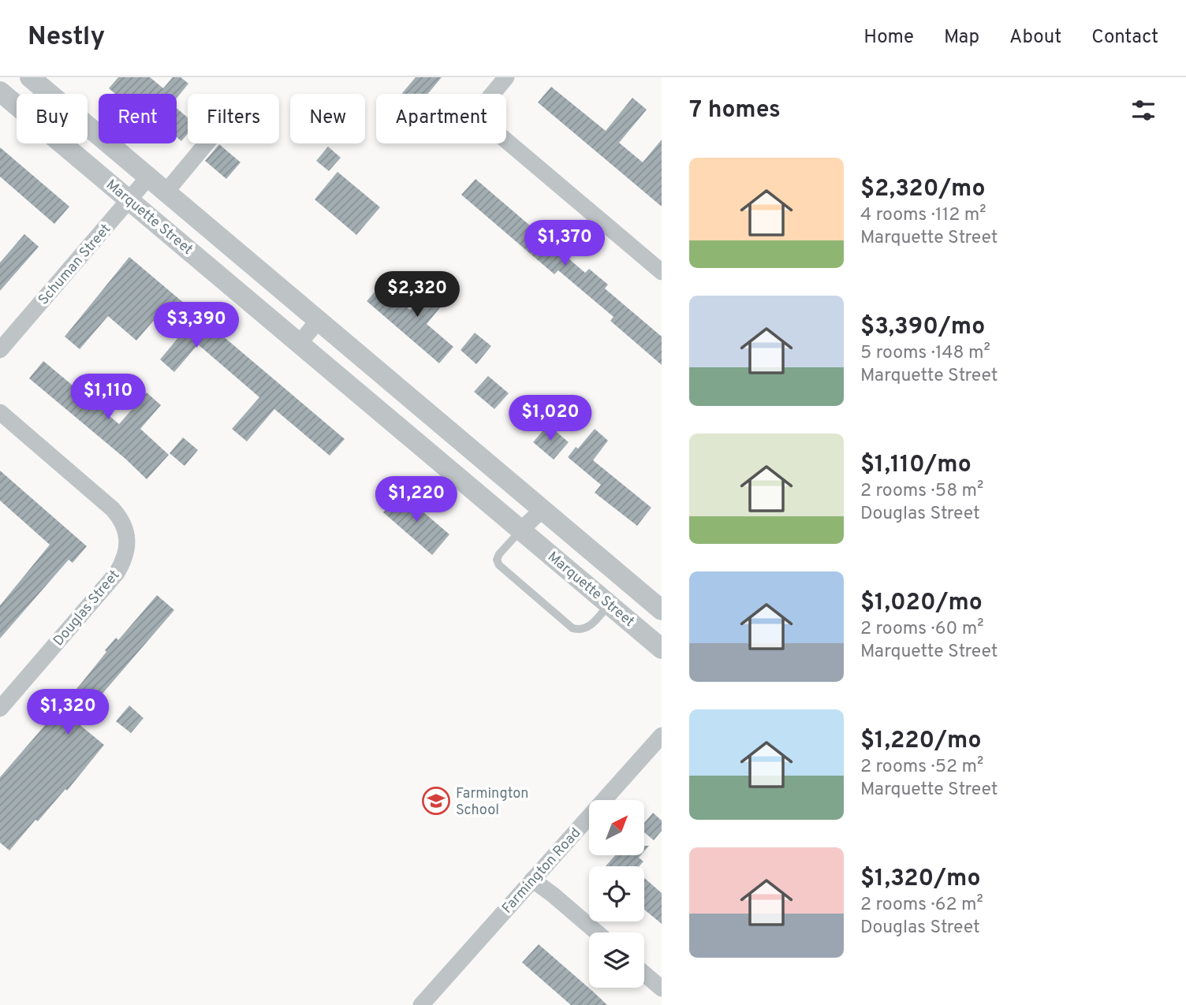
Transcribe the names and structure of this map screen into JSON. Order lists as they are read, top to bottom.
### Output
{
  "streets": {
    "street": [
      "Marquette Street",
      "Schuman Street",
      "Douglas Street",
      "Farmington Road"
    ]
  },
  "crossings": [
    ["Marquette Street", "Schuman Street"]
  ],
  "places": {
    "school or university": ["Farmington School"]
  },
  "north": "top right",
  "page": {
    "header": "Nestly",
    "nav": [
      "Home",
      "Map",
      "About",
      "Contact"
    ],
    "heading": "7 homes",
    "chip": [
      "Buy",
      "Rent",
      "Filters",
      "New",
      "Apartment"
    ],
    "list": [
      {
        "name": "$2,320/mo",
        "note": "4 rooms · 112 m² · Marquette Street"
      },
      {
        "name": "$3,390/mo",
        "note": "5 rooms · 148 m² · Marquette Street"
      },
      {
        "name": "$1,110/mo",
        "note": "2 rooms · 58 m² · Douglas Street"
      },
      {
        "name": "$1,020/mo",
        "note": "2 rooms · 60 m² · Marquette Street"
      },
      {
        "name": "$1,220/mo",
        "note": "2 rooms · 52 m² · Marquette Street"
      },
      {
        "name": "$1,320/mo",
        "note": "2 rooms · 62 m² · Douglas Street"
      }
    ],
    "price": [
      "$1,370",
      "$2,320",
      "$3,390",
      "$1,110",
      "$1,020",
      "$1,220",
      "$1,320"
    ]
  }
}
